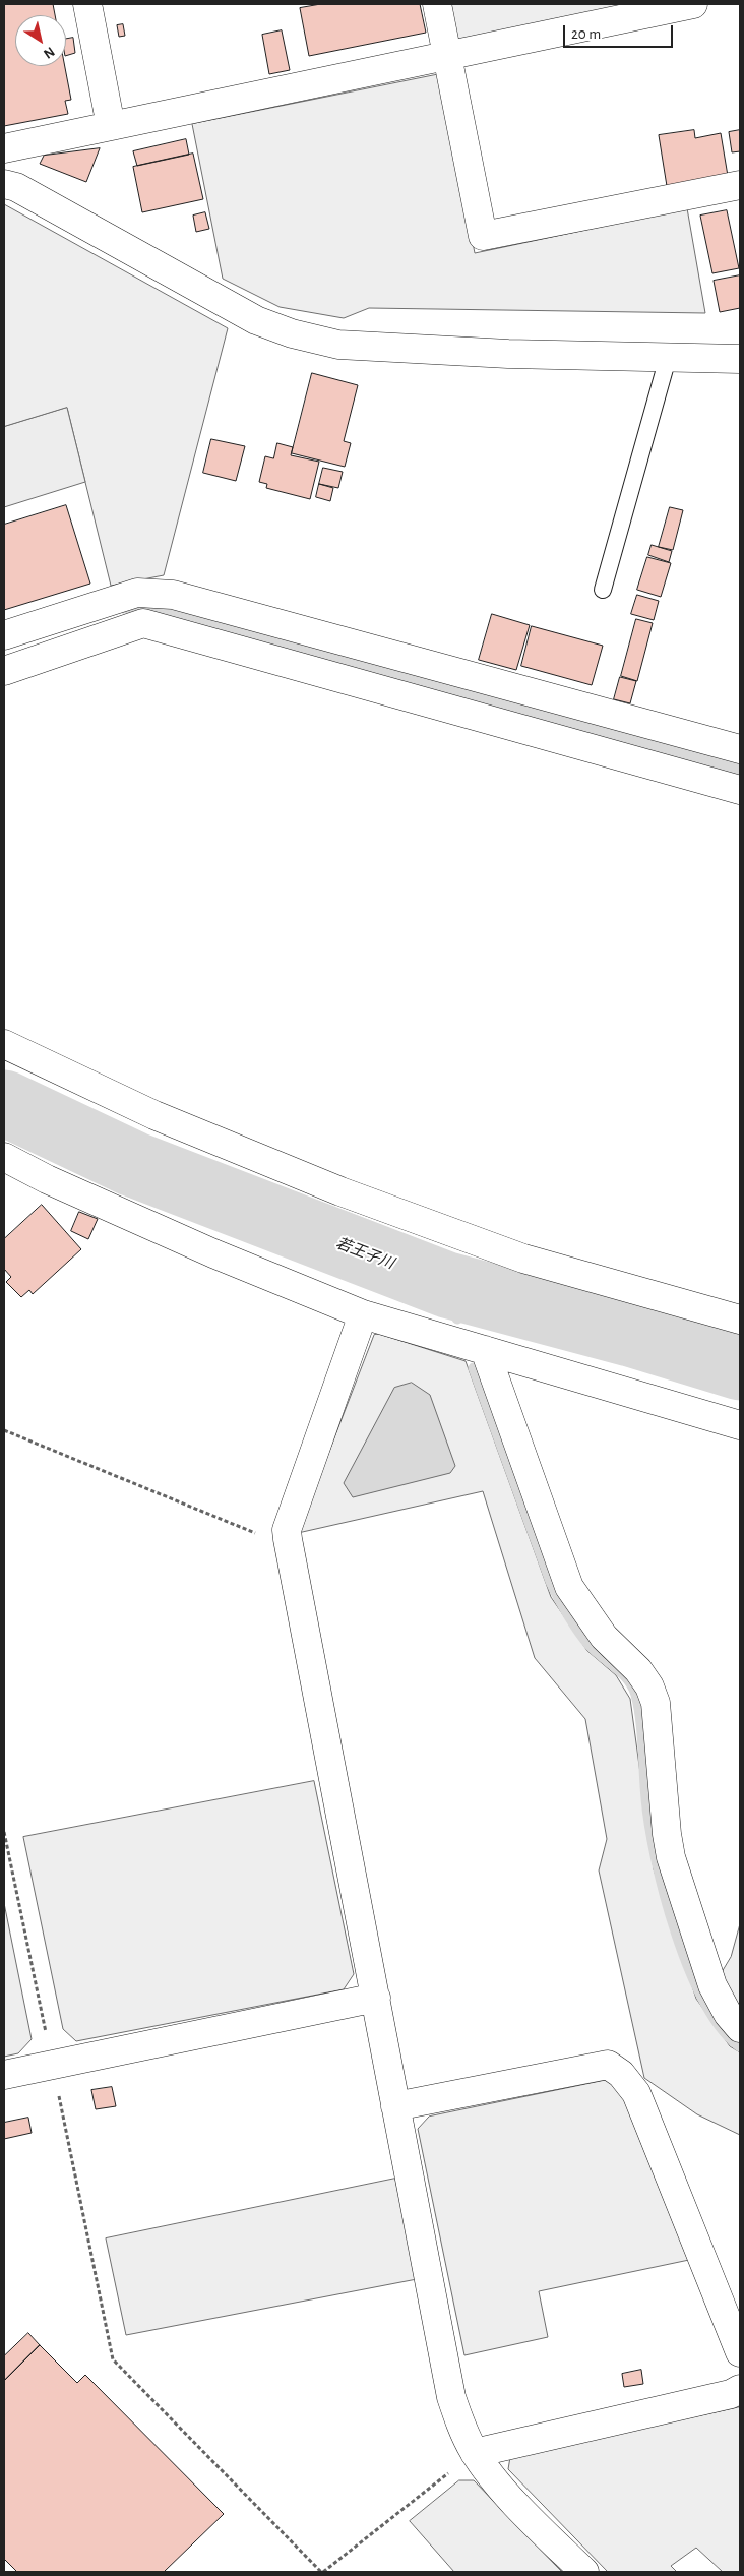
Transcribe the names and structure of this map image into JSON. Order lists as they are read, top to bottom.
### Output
{
  "water": ["若王子川"],
  "scale_bar": "20 m",
  "north": "bottom right"
}
